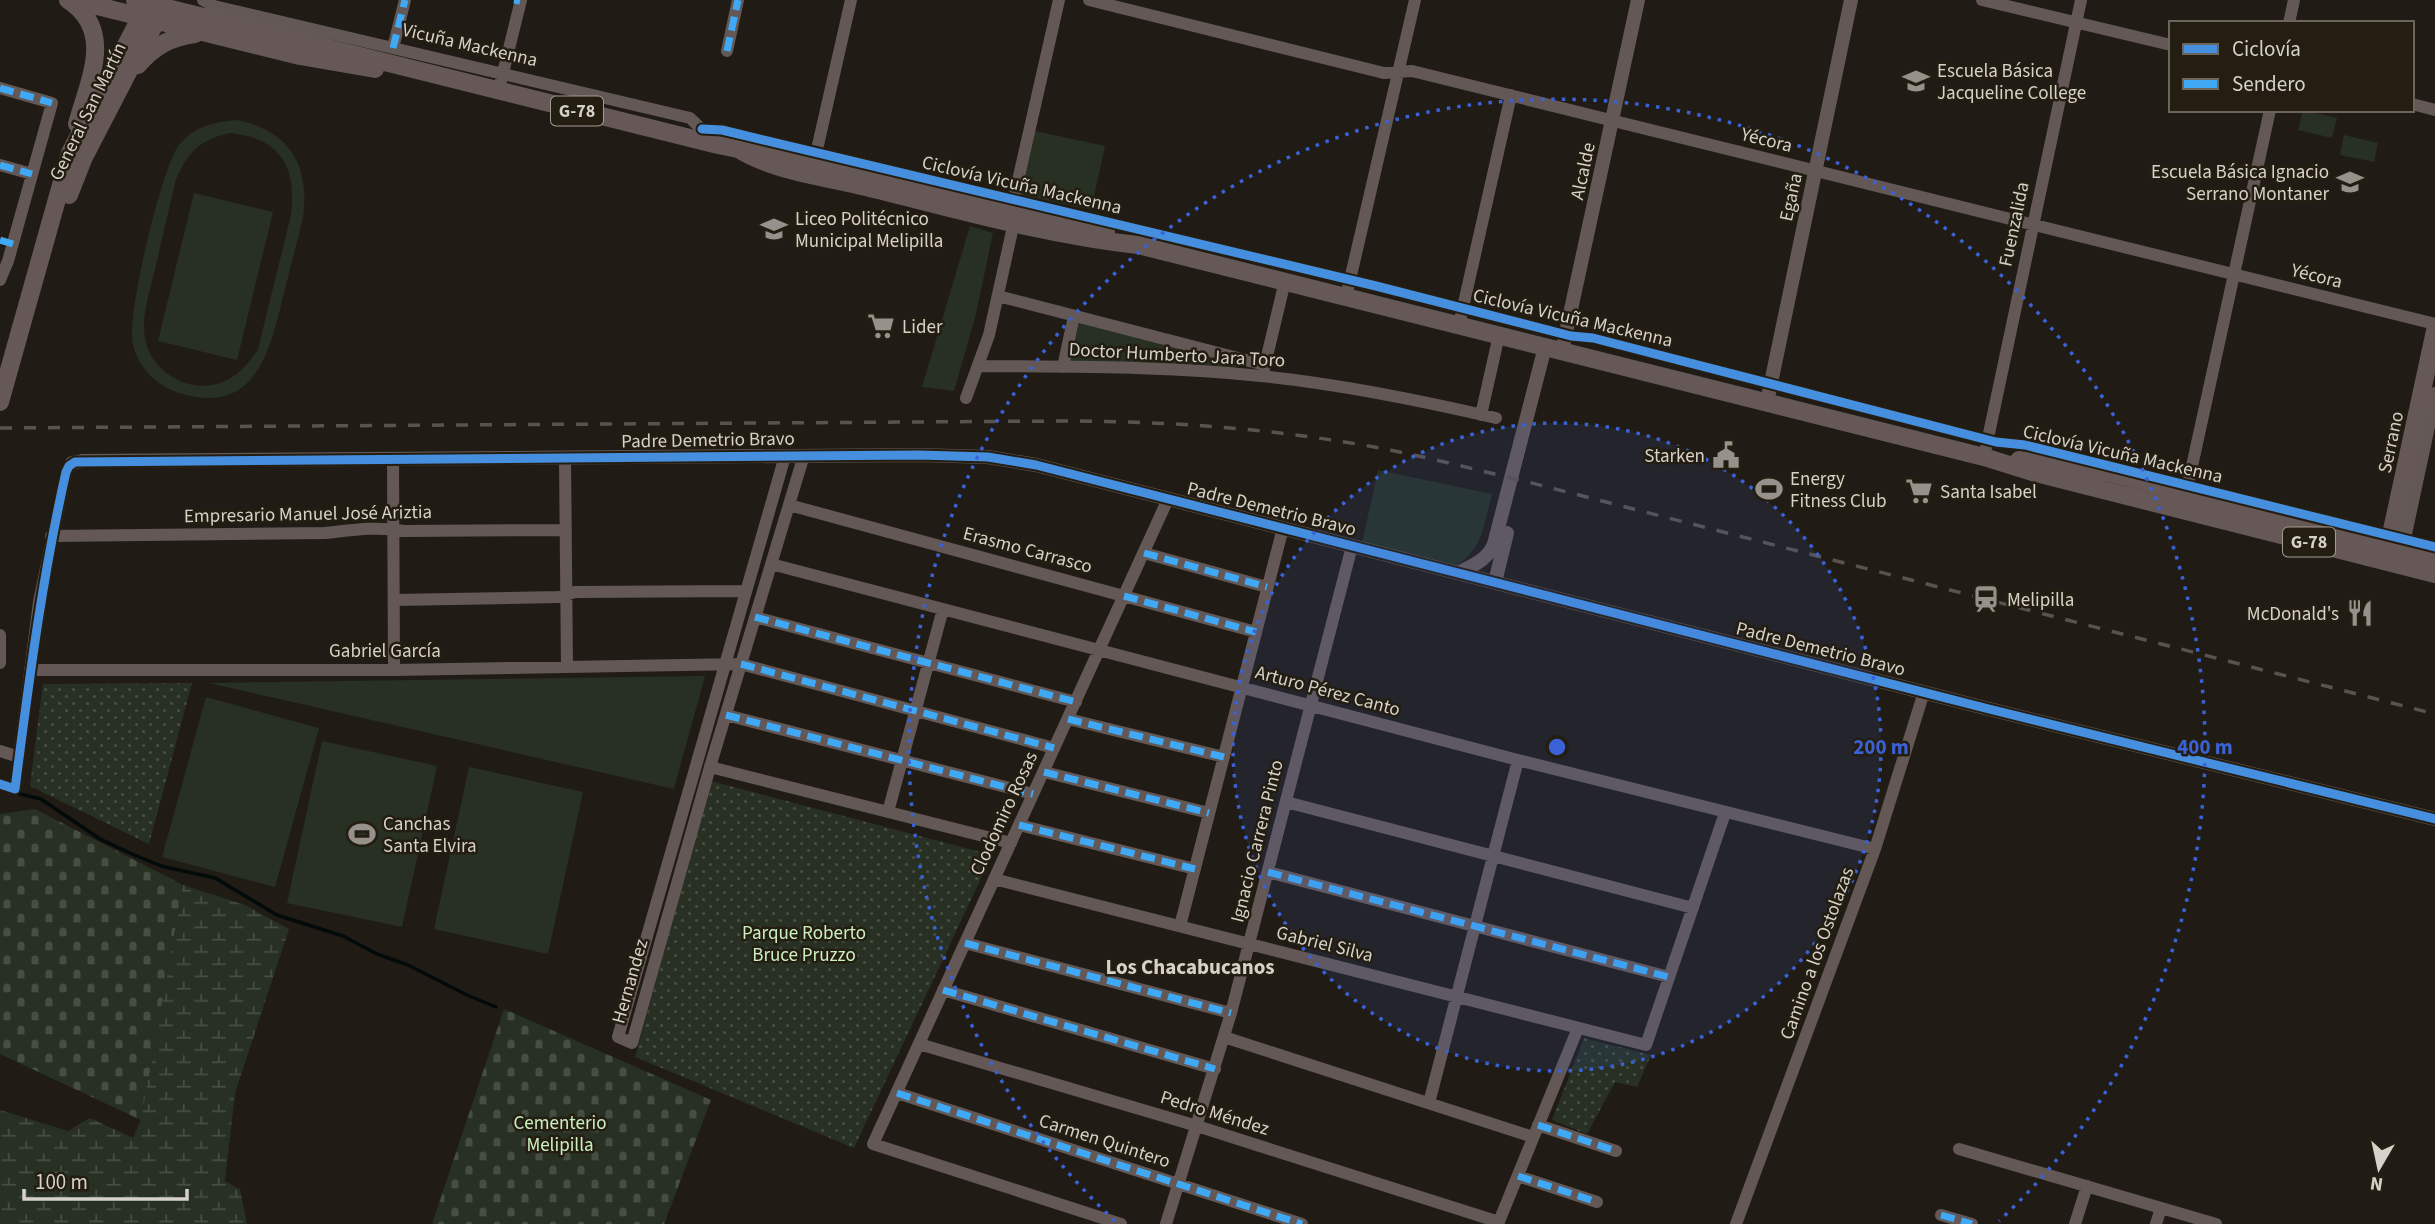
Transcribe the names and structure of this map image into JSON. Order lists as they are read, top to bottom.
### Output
{
  "streets": {
    "main road": [
      "Vicuña Mackenna",
      "General San Martín",
      "G-78",
      "Serrano"
    ],
    "street": [
      "Yécora",
      "Alcalde",
      "Egaña",
      "Fuenzalida",
      "Doctor Humberto Jara Toro",
      "Padre Demetrio Bravo",
      "Empresario Manuel José Ariztia",
      "Erasmo Carrasco",
      "Gabriel García",
      "Arturo Pérez Canto",
      "Clodomiro Rosas",
      "Ignacio Carrera Pinto",
      "Gabriel Silva",
      "Camino a los Ostolazas",
      "Hernandez",
      "Pedro Méndez",
      "Carmen Quintero"
    ],
    "cycle path": ["Ciclovía Vicuña Mackenna"]
  },
  "crossings": [
    ["Vicuña Mackenna", "General San Martín"],
    ["Vicuña Mackenna", "Alcalde"],
    ["Vicuña Mackenna", "Egaña"],
    ["Vicuña Mackenna", "Fuenzalida"],
    ["Vicuña Mackenna", "Serrano"],
    ["Yécora", "Alcalde"],
    ["Yécora", "Egaña"],
    ["Yécora", "Fuenzalida"],
    ["Alcalde", "Padre Demetrio Bravo"],
    ["Padre Demetrio Bravo", "Clodomiro Rosas"],
    ["Padre Demetrio Bravo", "Ignacio Carrera Pinto"],
    ["Padre Demetrio Bravo", "Camino a los Ostolazas"],
    ["Padre Demetrio Bravo", "Hernandez"],
    ["Erasmo Carrasco", "Clodomiro Rosas"],
    ["Erasmo Carrasco", "Hernandez"],
    ["Gabriel García", "Clodomiro Rosas"],
    ["Gabriel García", "Hernandez"],
    ["Arturo Pérez Canto", "Clodomiro Rosas"],
    ["Arturo Pérez Canto", "Ignacio Carrera Pinto"],
    ["Arturo Pérez Canto", "Camino a los Ostolazas"],
    ["Arturo Pérez Canto", "Hernandez"],
    ["Clodomiro Rosas", "Gabriel Silva"],
    ["Clodomiro Rosas", "Pedro Méndez"],
    ["Clodomiro Rosas", "Carmen Quintero"],
    ["Ignacio Carrera Pinto", "Gabriel Silva"],
    ["Ignacio Carrera Pinto", "Pedro Méndez"],
    ["Ignacio Carrera Pinto", "Carmen Quintero"]
  ],
  "districts": ["Los Chacabucanos"],
  "parks": ["Parque Roberto Bruce Pruzzo", "Cementerio Melipilla"],
  "places": {
    "school or university": ["Escuela Básica Jacqueline College", "Escuela Básica Ignacio Serrano Montaner", "Liceo Politécnico Municipal Melipilla"],
    "supermarket": ["Lider", "Santa Isabel"],
    "public building": ["Starken"],
    "sports": ["Energy Fitness Club", "Canchas Santa Elvira"],
    "station": ["Melipilla"],
    "restaurant": ["McDonald's"]
  },
  "legend": ["Ciclovía", "Sendero"],
  "scale_bar": "100 m",
  "north": "bottom",
  "rings": ["200 m", "400 m"]
}
